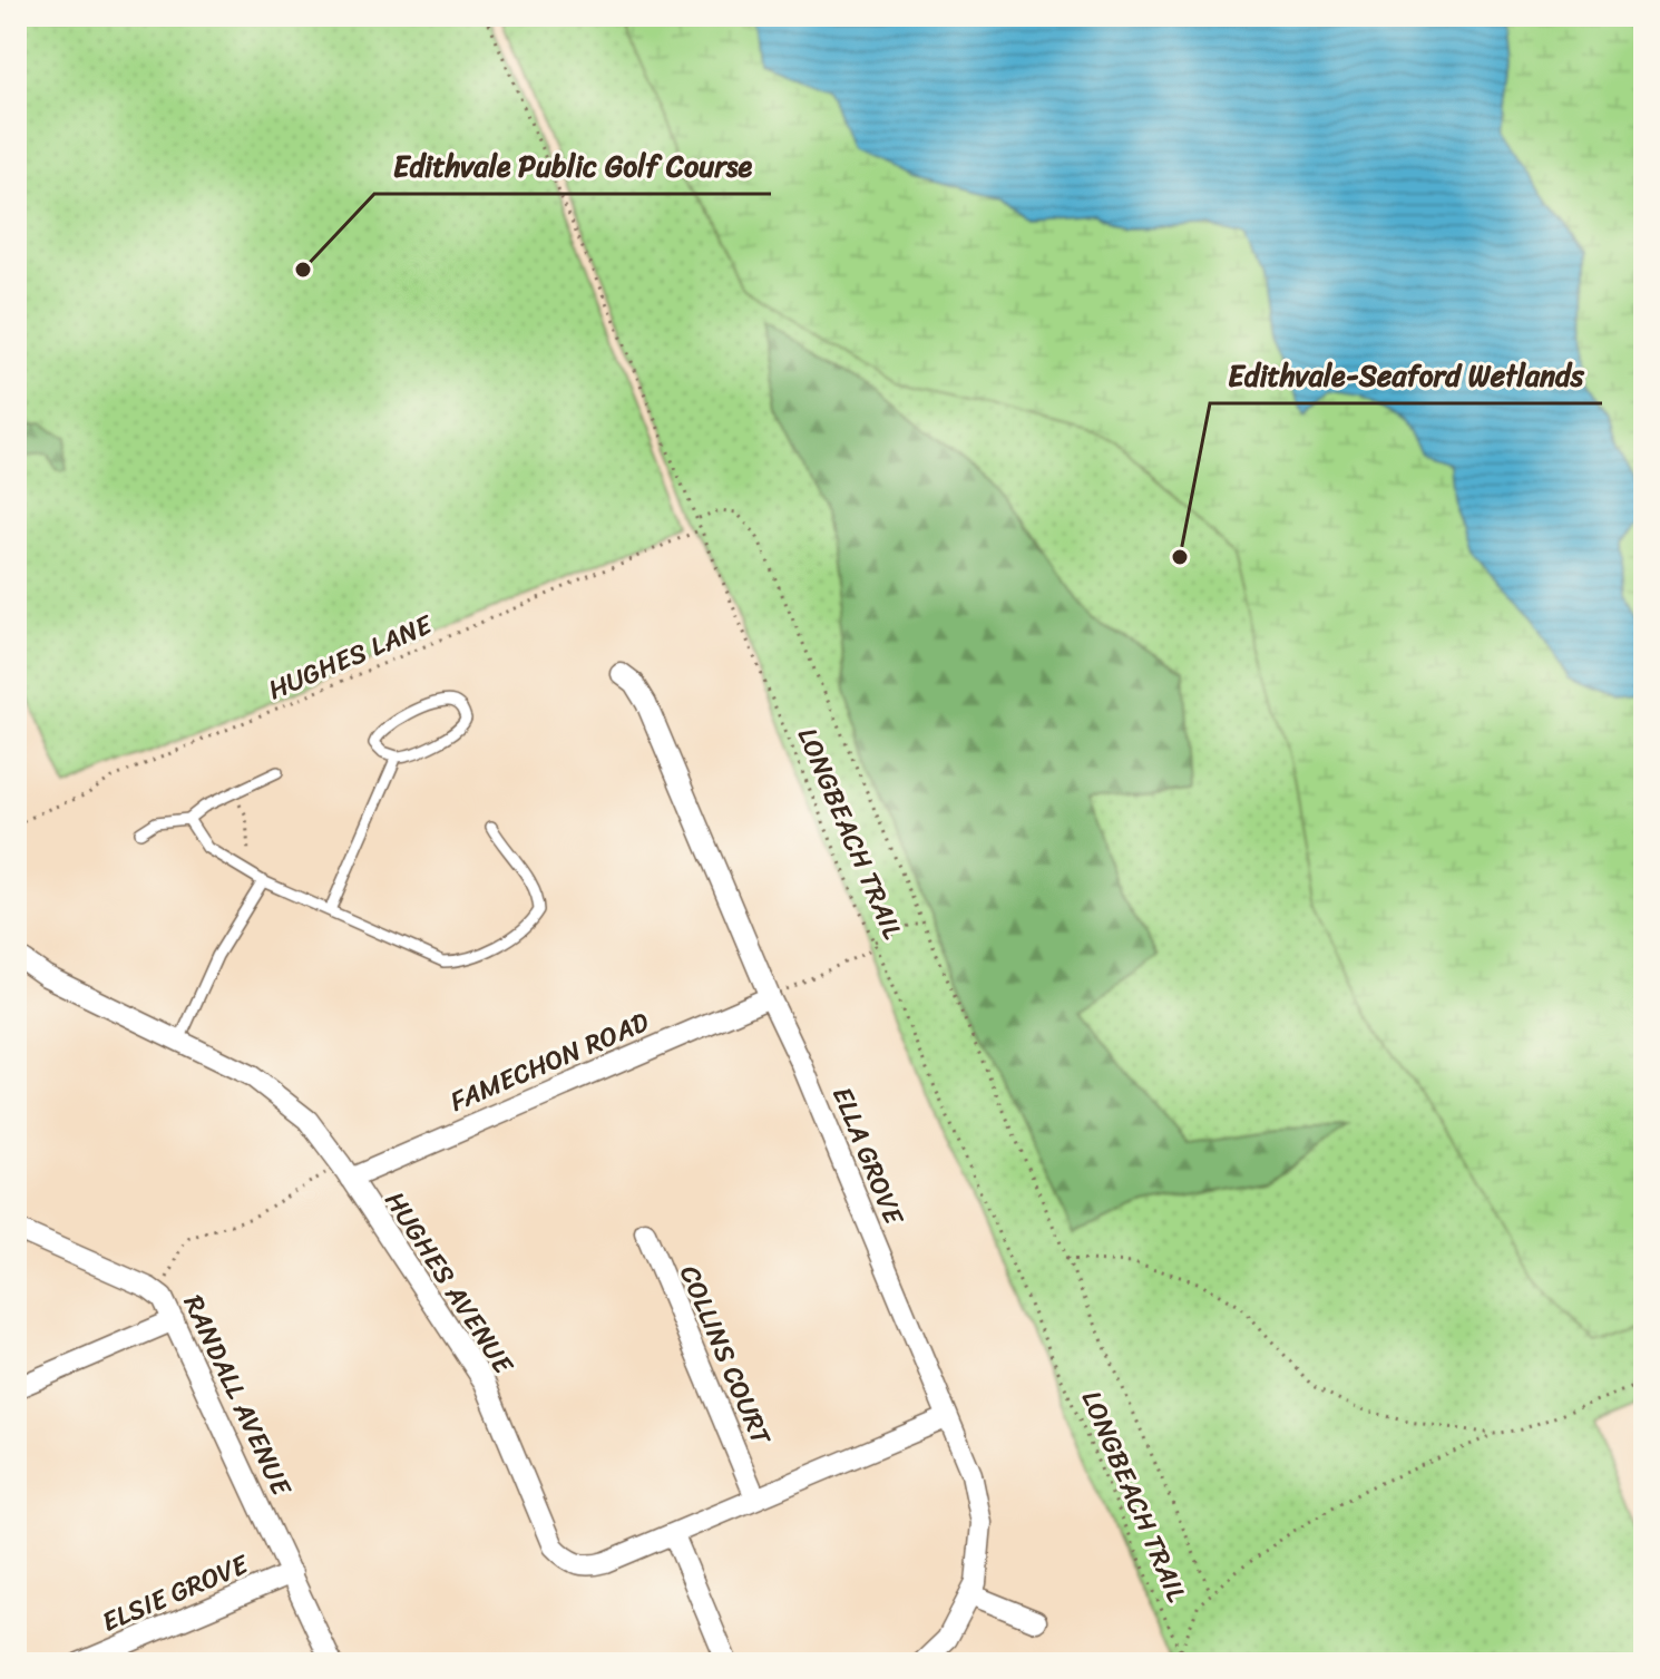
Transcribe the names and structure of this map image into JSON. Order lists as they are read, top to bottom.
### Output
{
  "streets": {
    "street": [
      "FAMECHON ROAD",
      "ELLA GROVE",
      "HUGHES AVENUE",
      "COLLINS COURT",
      "RANDALL AVENUE",
      "ELSIE GROVE"
    ],
    "path": ["HUGHES LANE", "LONGBEACH TRAIL"]
  },
  "crossings": [
    ["HUGHES LANE", "LONGBEACH TRAIL"],
    ["FAMECHON ROAD", "ELLA GROVE"],
    ["FAMECHON ROAD", "HUGHES AVENUE"],
    ["ELLA GROVE", "HUGHES AVENUE"],
    ["HUGHES AVENUE", "COLLINS COURT"],
    ["RANDALL AVENUE", "ELSIE GROVE"]
  ],
  "places": ["Edithvale Public Golf Course", "Edithvale-Seaford Wetlands"]
}
